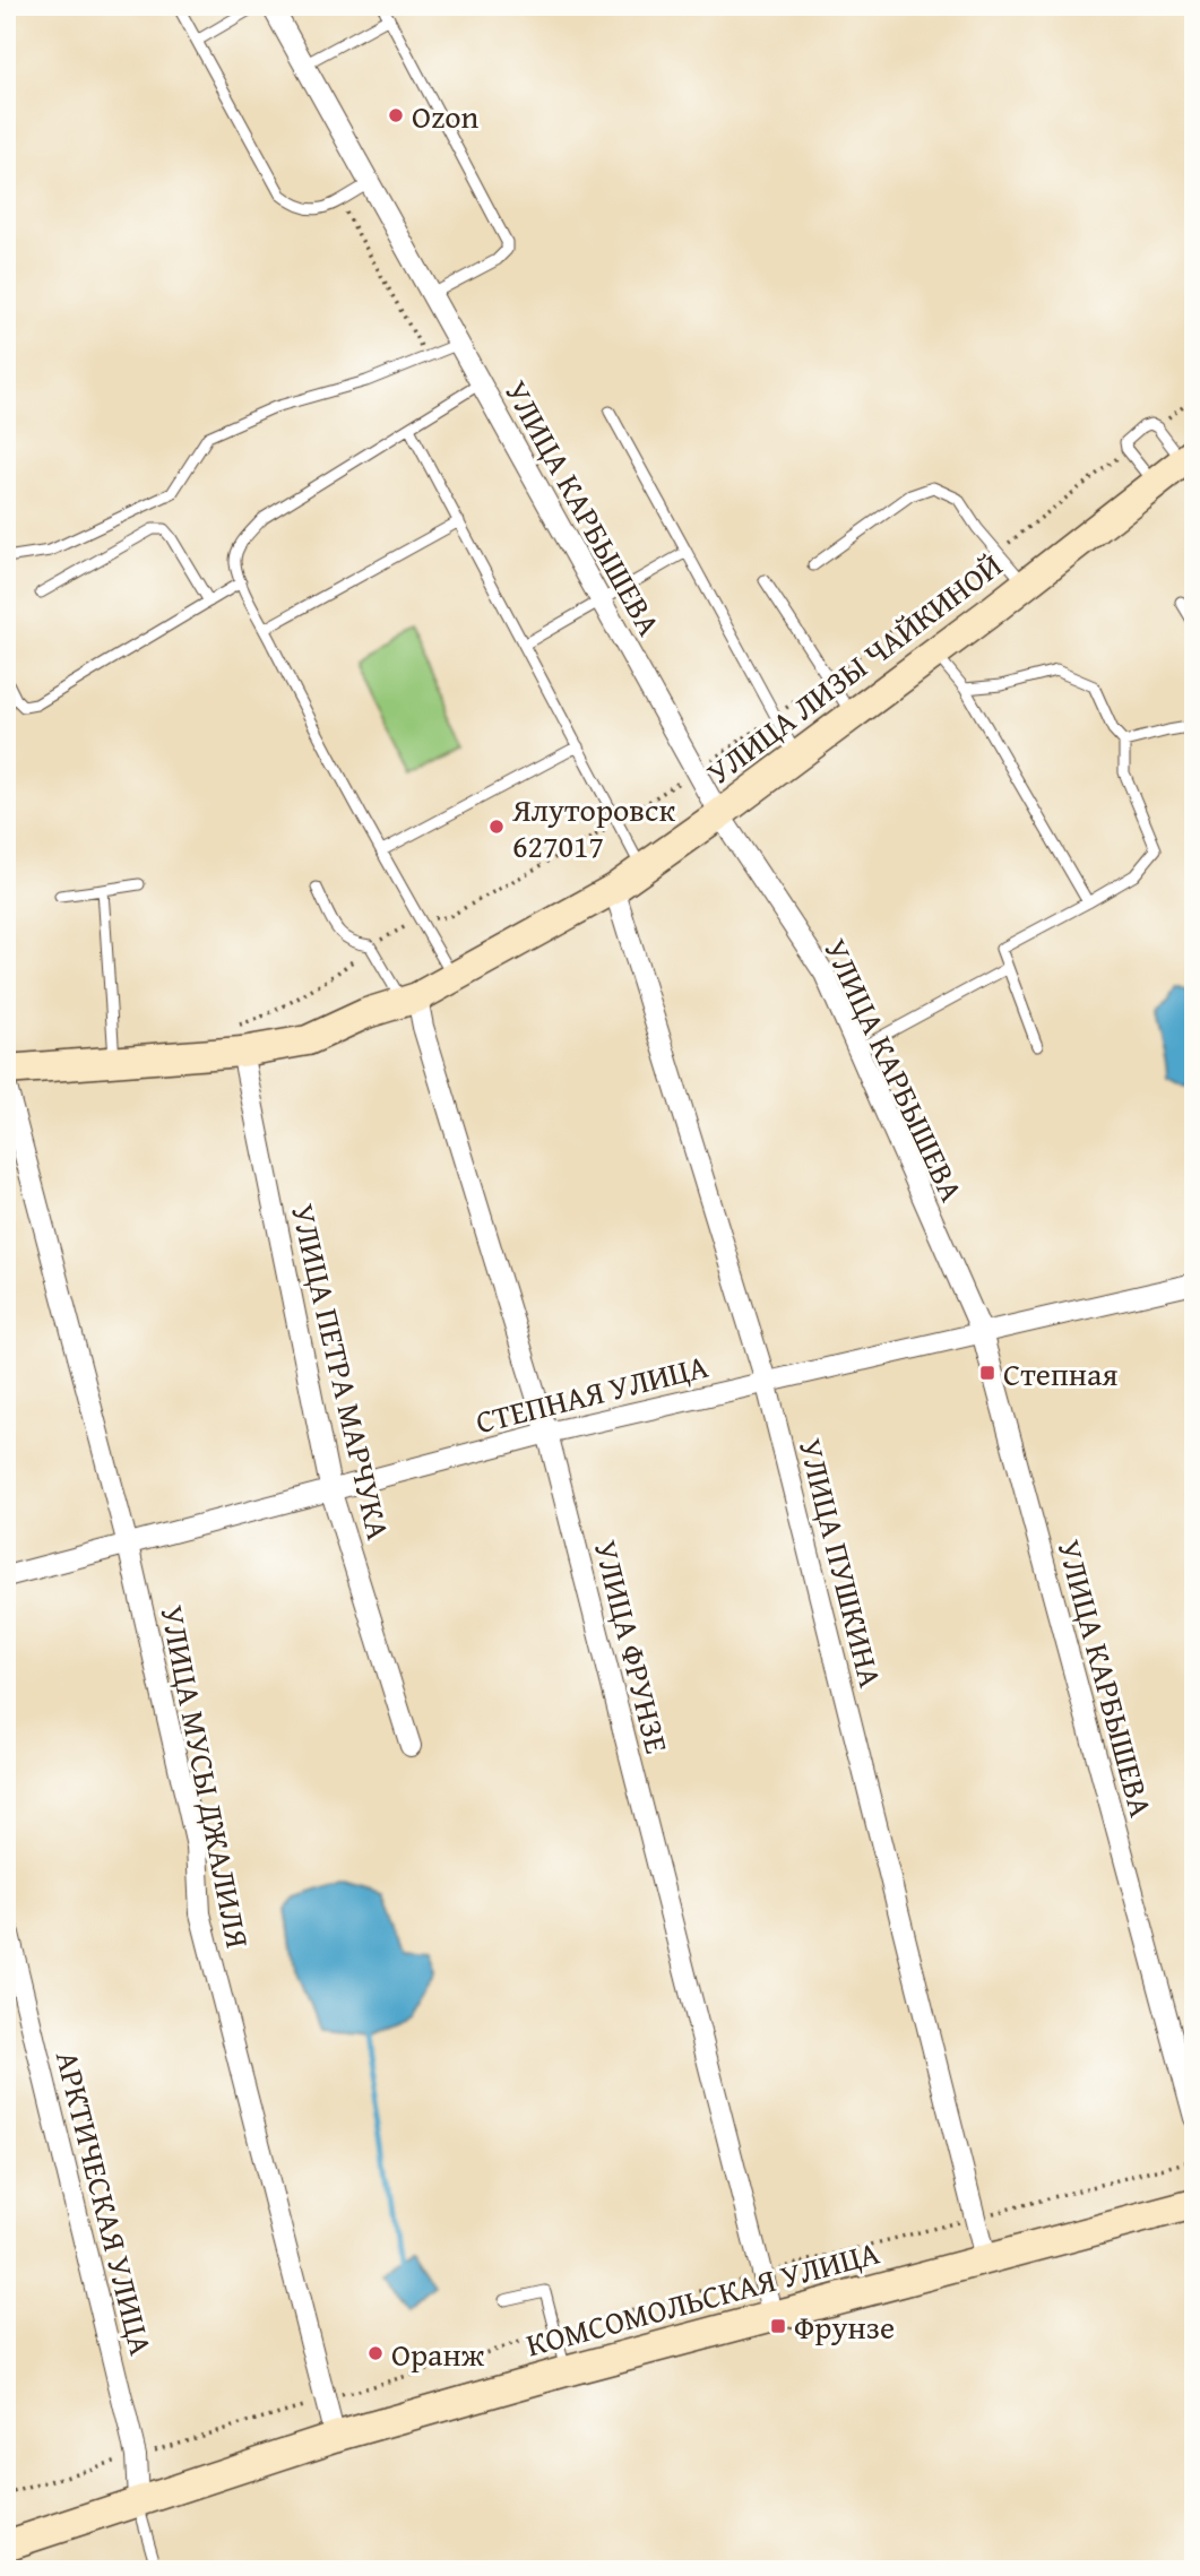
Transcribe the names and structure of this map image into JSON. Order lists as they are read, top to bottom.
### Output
{
  "streets": {
    "street": [
      "УЛИЦА КАРБЫШЕВА",
      "УЛИЦА ЛИЗЫ ЧАЙКИНОЙ",
      "УЛИЦА ПЕТРА МАРЧУКА",
      "СТЕПНАЯ УЛИЦА",
      "УЛИЦА ПУШКИНА",
      "УЛИЦА ФРУНЗЕ",
      "УЛИЦА МУСЫ ДЖАЛИЛЯ",
      "АРКТИЧЕСКАЯ УЛИЦА",
      "КОМСОМОЛЬСКАЯ УЛИЦА"
    ]
  },
  "crossings": [
    ["УЛИЦА КАРБЫШЕВА", "УЛИЦА ЛИЗЫ ЧАЙКИНОЙ"],
    ["УЛИЦА КАРБЫШЕВА", "СТЕПНАЯ УЛИЦА"],
    ["УЛИЦА ЛИЗЫ ЧАЙКИНОЙ", "УЛИЦА ПЕТРА МАРЧУКА"],
    ["УЛИЦА ЛИЗЫ ЧАЙКИНОЙ", "УЛИЦА ПУШКИНА"],
    ["УЛИЦА ЛИЗЫ ЧАЙКИНОЙ", "УЛИЦА ФРУНЗЕ"],
    ["УЛИЦА ПЕТРА МАРЧУКА", "СТЕПНАЯ УЛИЦА"],
    ["СТЕПНАЯ УЛИЦА", "УЛИЦА ПУШКИНА"],
    ["СТЕПНАЯ УЛИЦА", "УЛИЦА ФРУНЗЕ"],
    ["СТЕПНАЯ УЛИЦА", "УЛИЦА МУСЫ ДЖАЛИЛЯ"],
    ["УЛИЦА ПУШКИНА", "КОМСОМОЛЬСКАЯ УЛИЦА"],
    ["УЛИЦА ФРУНЗЕ", "КОМСОМОЛЬСКАЯ УЛИЦА"],
    ["УЛИЦА МУСЫ ДЖАЛИЛЯ", "КОМСОМОЛЬСКАЯ УЛИЦА"],
    ["АРКТИЧЕСКАЯ УЛИЦА", "КОМСОМОЛЬСКАЯ УЛИЦА"]
  ],
  "places": {
    "other": ["Ozon", "Ялуторовск 627017", "Оранж"],
    "transit": ["Степная", "Фрунзе"]
  }
}
